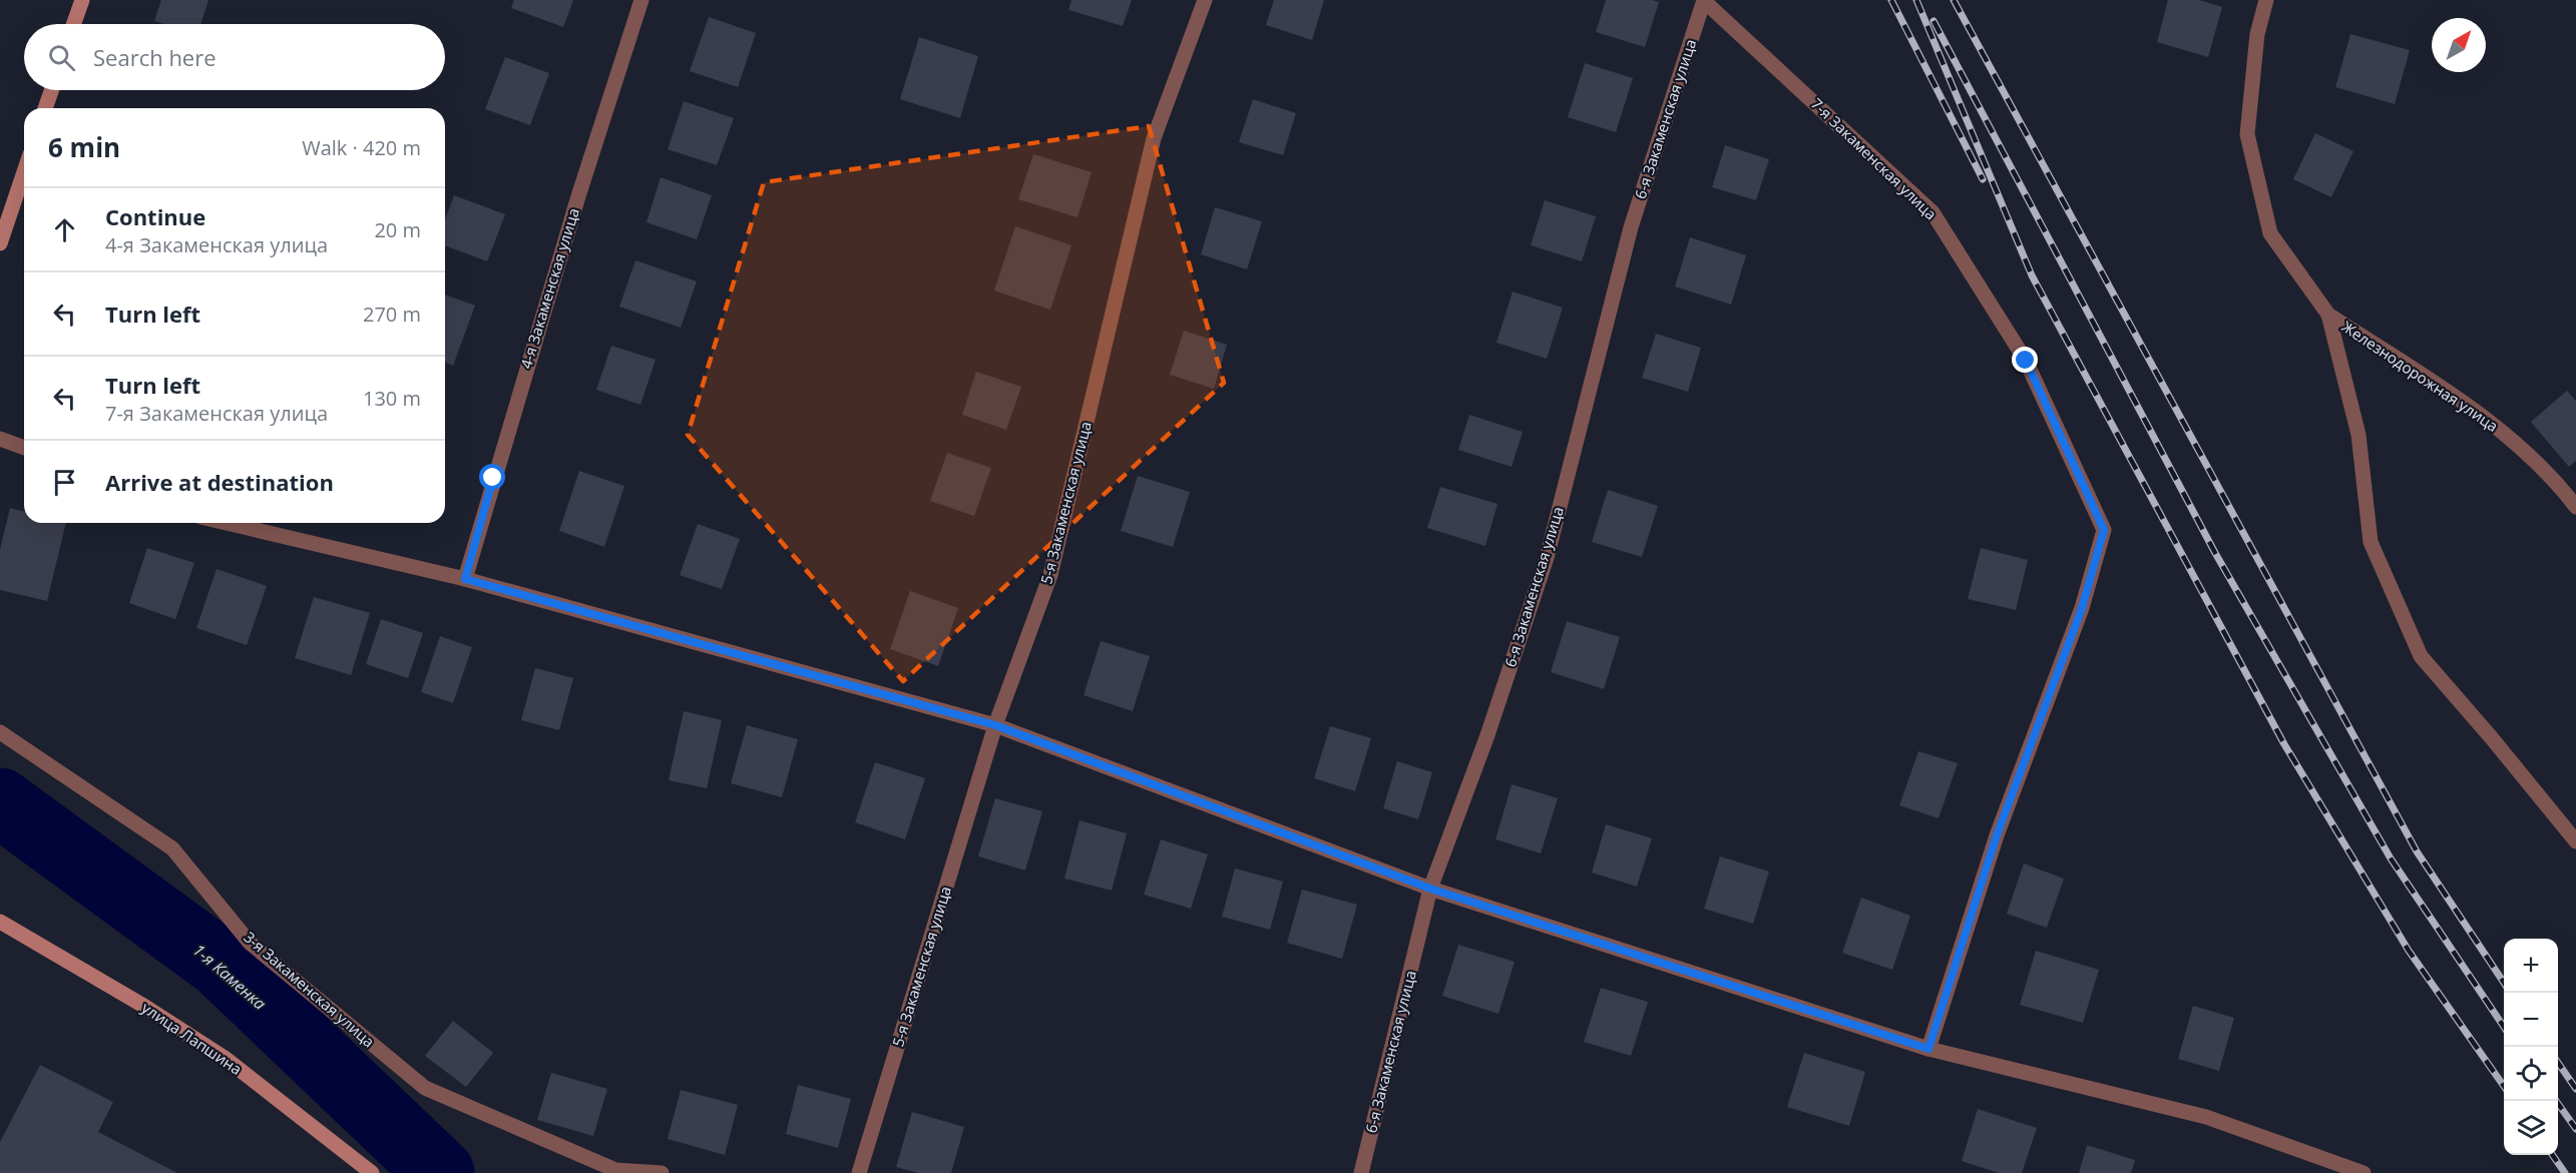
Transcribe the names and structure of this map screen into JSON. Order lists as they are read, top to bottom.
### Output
{
  "streets": {
    "street": [
      "6-я Закаменская улица",
      "7-я Закаменская улица",
      "4-я Закаменская улица",
      "Железнодорожная улица",
      "5-я Закаменская улица",
      "3-я Закаменская улица",
      "улица Лапшина"
    ]
  },
  "crossings": [
    ["6-я Закаменская улица", "7-я Закаменская улица"]
  ],
  "water": ["1-я Каменка"],
  "north": "top right",
  "page": {
    "search": "Search here",
    "heading": ["6 min", "Walk · 420 m"],
    "list": [
      ["Continue", "4-я Закаменская улица", "20 m"],
      ["Turn left", "270 m"],
      ["Turn left", "7-я Закаменская улица", "130 m"],
      "Arrive at destination"
    ],
    "map_buttons": ["+", "−"]
  }
}
